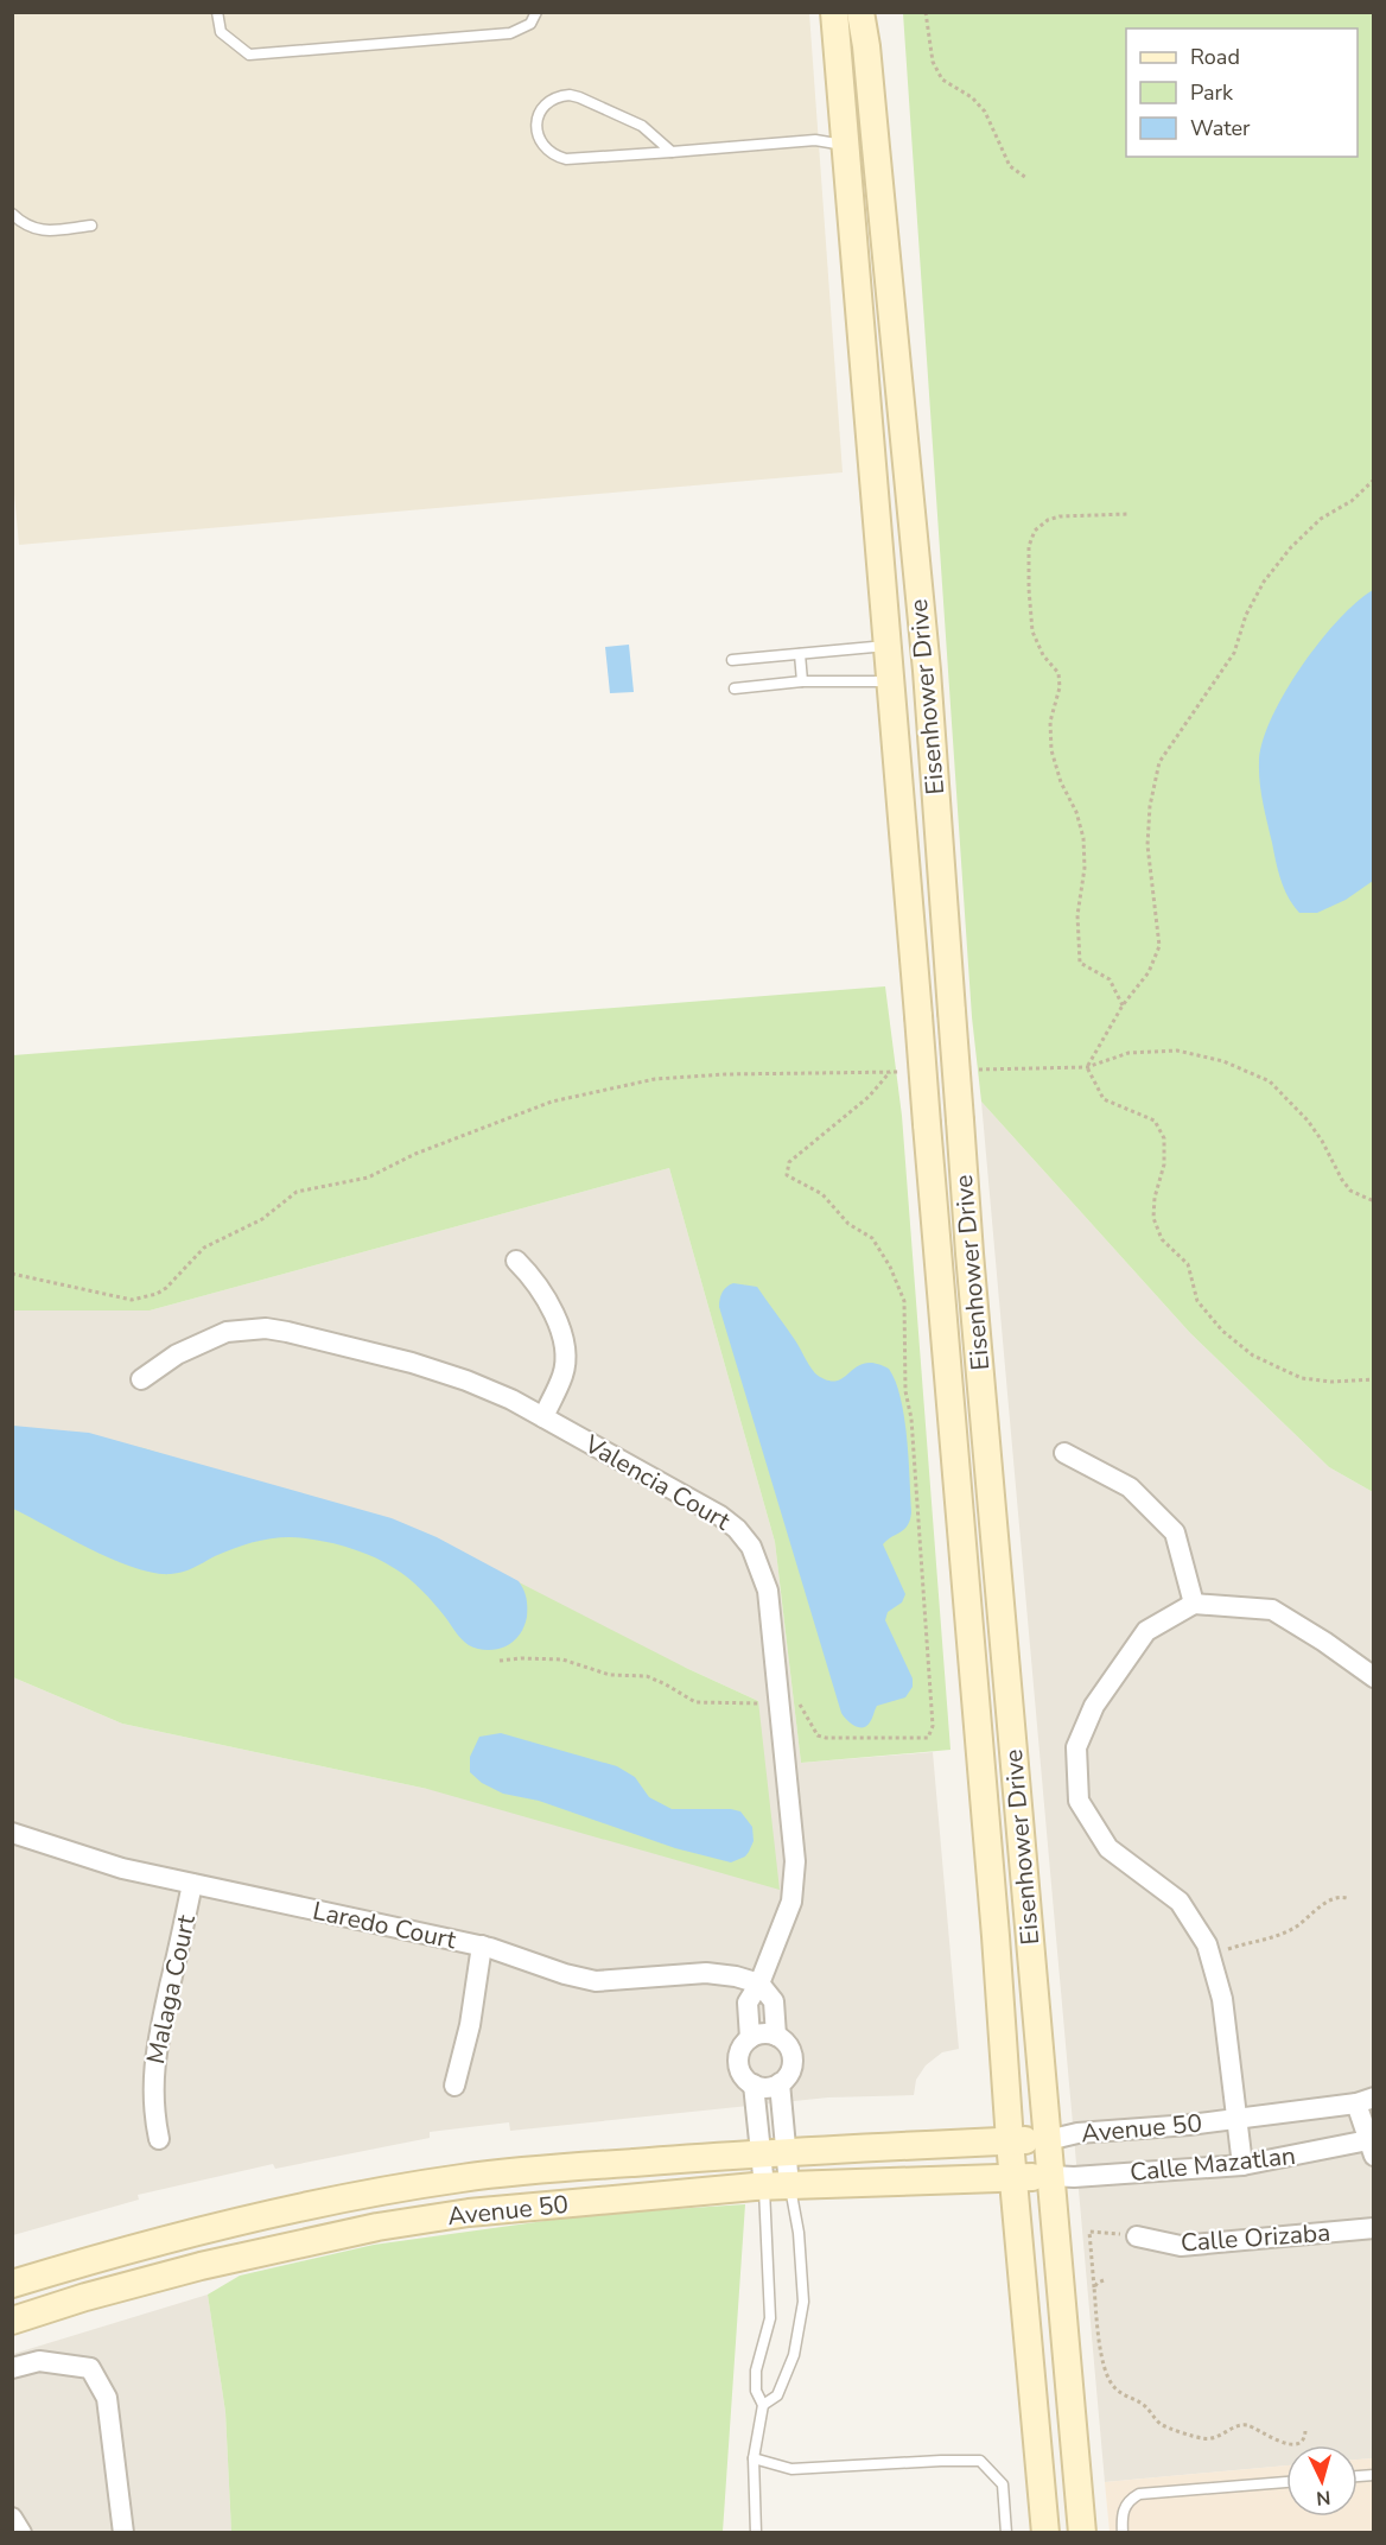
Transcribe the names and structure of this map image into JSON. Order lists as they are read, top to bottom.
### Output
{
  "streets": {
    "main road": ["Eisenhower Drive", "Avenue 50"],
    "street": [
      "Valencia Court",
      "Laredo Court",
      "Malaga Court",
      "Calle Mazatlan",
      "Calle Orizaba"
    ]
  },
  "crossings": [
    ["Eisenhower Drive", "Avenue 50"],
    ["Eisenhower Drive", "Calle Mazatlan"],
    ["Valencia Court", "Laredo Court"],
    ["Valencia Court", "Avenue 50"],
    ["Laredo Court", "Malaga Court"],
    ["Avenue 50", "Calle Mazatlan"]
  ],
  "legend": ["Road", "Park", "Water"],
  "north": "bottom"
}
